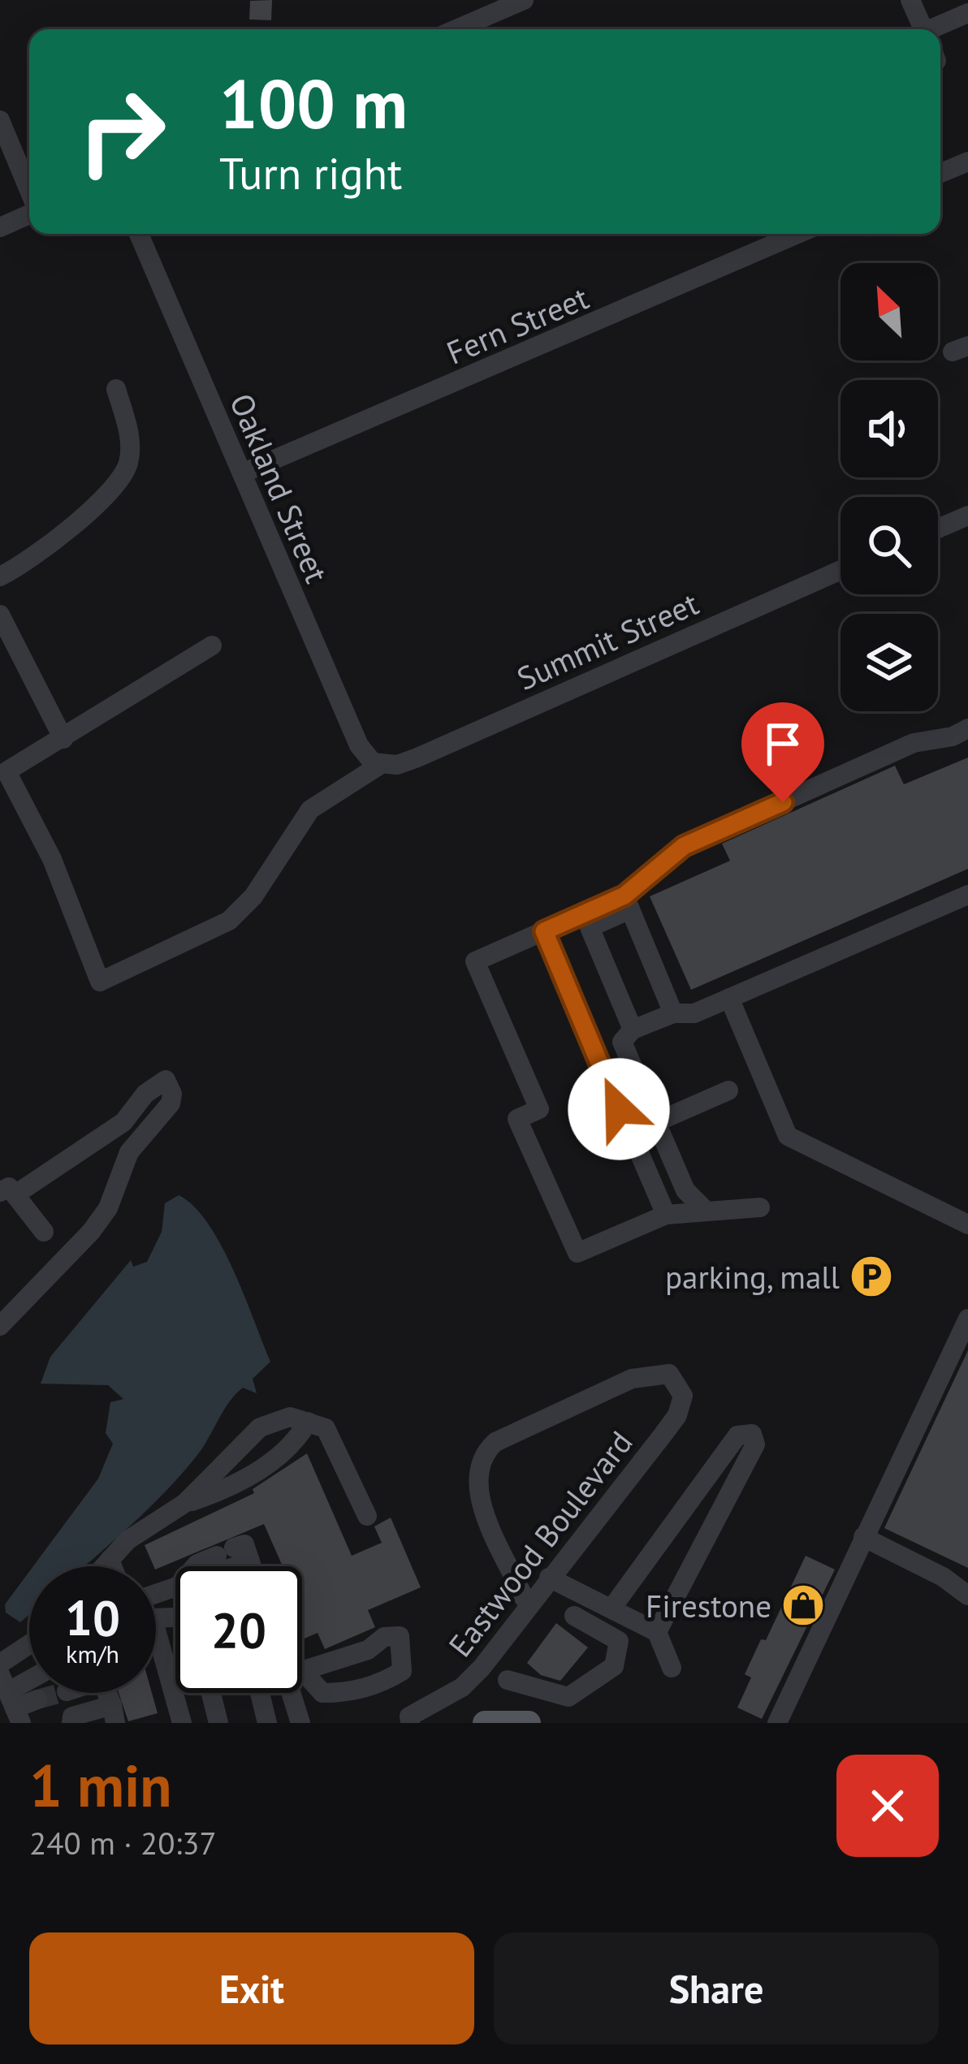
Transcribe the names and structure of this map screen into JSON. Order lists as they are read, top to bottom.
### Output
{
  "streets": {
    "street": [
      "Fern Street",
      "Oakland Street",
      "Summit Street",
      "Eastwood Boulevard"
    ]
  },
  "crossings": [
    ["Fern Street", "Oakland Street"],
    ["Oakland Street", "Summit Street"]
  ],
  "places": {
    "parking": ["parking, mall"],
    "shop": ["Firestone"]
  },
  "north": "top left",
  "page": {
    "turn": ["100 m", "Turn right"],
    "speed": "10 km/h",
    "limit": "20",
    "heading": ["1 min", "240 m · 20:37"],
    "buttons": ["Exit", "Share"]
  }
}
